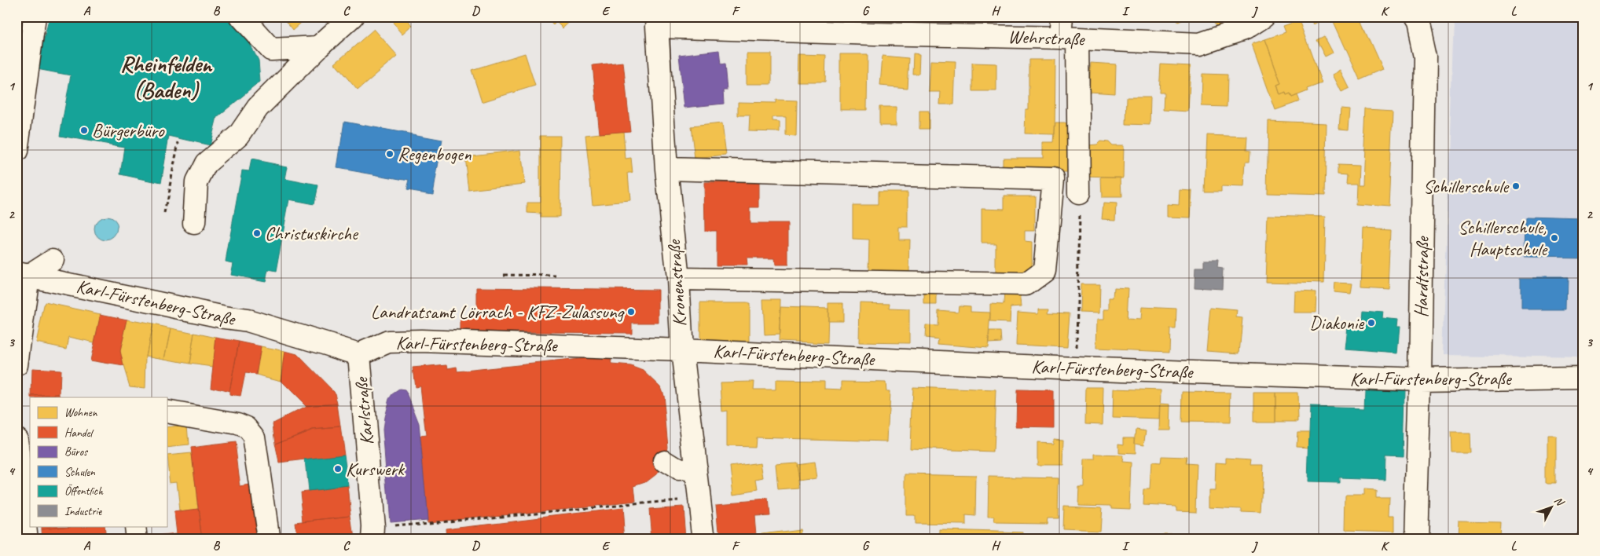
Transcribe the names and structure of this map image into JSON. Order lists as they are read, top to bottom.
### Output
{
  "streets": {
    "street": [
      "Wehrstraße",
      "Hardtstraße",
      "Kronenstraße",
      "Karl-Fürstenberg-Straße",
      "Karlstraße"
    ]
  },
  "crossings": [
    ["Wehrstraße", "Kronenstraße"],
    ["Hardtstraße", "Karl-Fürstenberg-Straße"],
    ["Kronenstraße", "Karl-Fürstenberg-Straße"],
    ["Karl-Fürstenberg-Straße", "Karlstraße"]
  ],
  "districts": ["Rheinfelden (Baden)"],
  "places": [
    "Bürgerbüro",
    "Regenbogen",
    "Schillerschule",
    "Christuskirche",
    "Schillerschule, Hauptschule",
    "Landratsamt Lörrach - KFZ-Zulassung",
    "Diakonie",
    "Kurswerk"
  ],
  "legend": [
    "Wohnen",
    "Handel",
    "Büros",
    "Schulen",
    "Öffentlich",
    "Industrie"
  ],
  "north": "top right",
  "grid": {
    "columns": [
      "A",
      "B",
      "C",
      "D",
      "E",
      "F",
      "G",
      "H",
      "I",
      "J",
      "K",
      "L"
    ],
    "rows": [
      "1",
      "2",
      "3",
      "4"
    ]
  }
}
